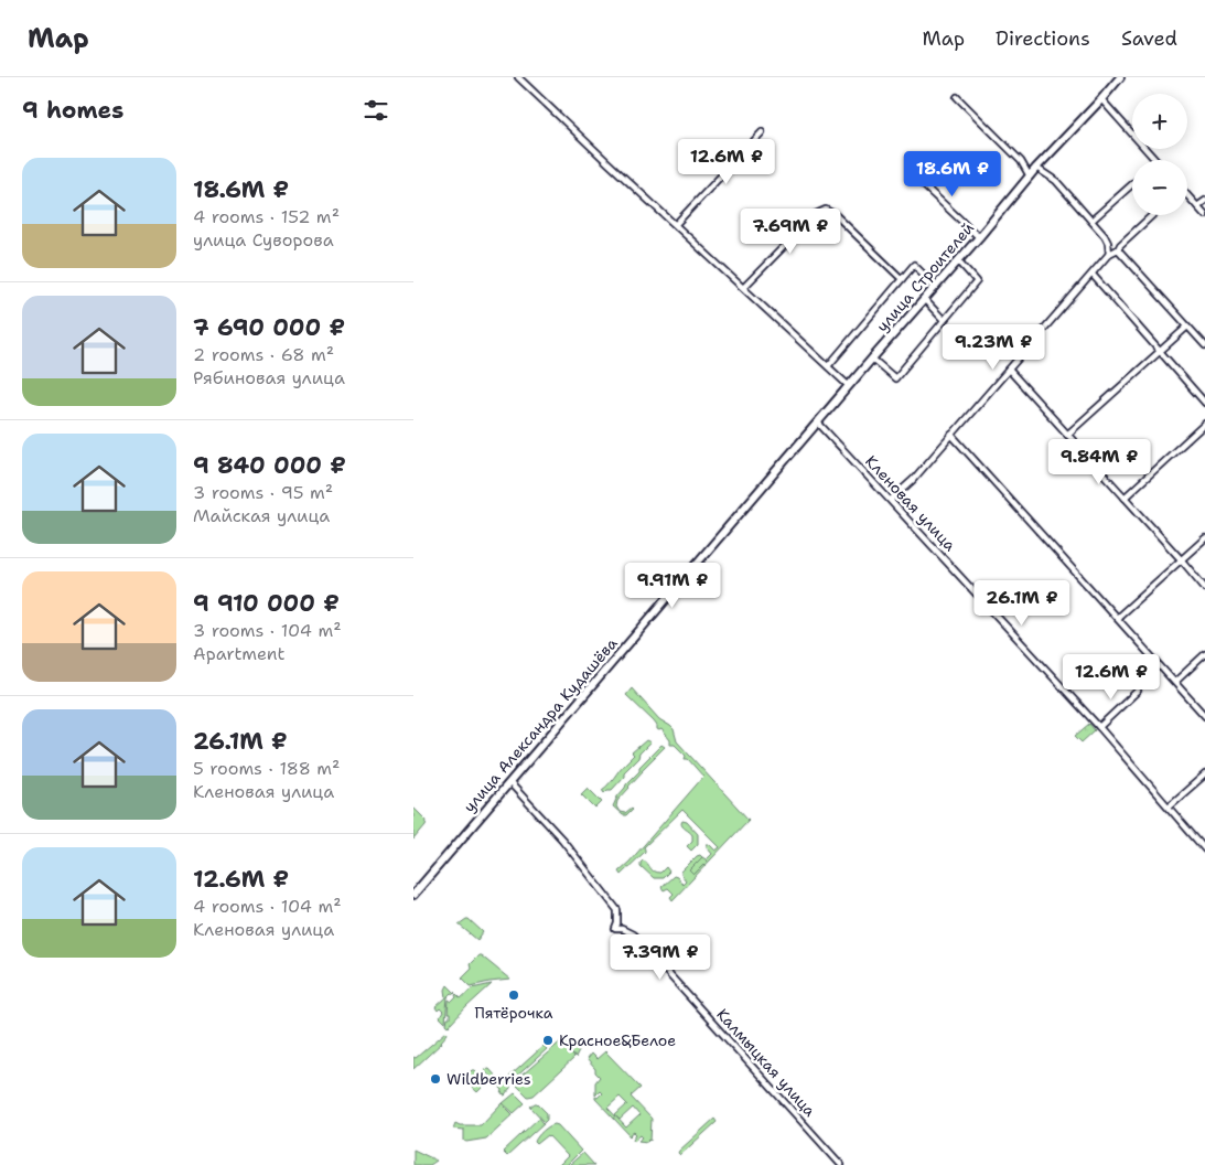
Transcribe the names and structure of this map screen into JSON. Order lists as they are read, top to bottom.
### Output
{
  "streets": {
    "main road": ["улица Строителей", "улица Александра Кудашёва"],
    "street": ["Кленовая улица", "Калмыцкая улица"]
  },
  "crossings": [
    ["улица Строителей", "Кленовая улица"],
    ["улица Строителей", "улица Александра Кудашёва"],
    ["Кленовая улица", "улица Александра Кудашёва"],
    ["улица Александра Кудашёва", "Калмыцкая улица"]
  ],
  "places": ["Пятёрочка", "Красное&Белое", "Wildberries"],
  "page": {
    "header": "Map",
    "nav": ["Map", "Directions", "Saved"],
    "heading": "9 homes",
    "map_buttons": ["+", "−"],
    "price": [
      "12.6M ₽",
      "18.6M ₽",
      "7.69M ₽",
      "9.23M ₽",
      "9.84M ₽",
      "9.91M ₽",
      "26.1M ₽",
      "12.6M ₽",
      "7.39M ₽"
    ],
    "list": [
      {
        "name": "18.6M ₽",
        "note": "4 rooms · 152 m² · улица Суворова"
      },
      {
        "name": "7 690 000 ₽",
        "note": "2 rooms · 68 m² · Рябиновая улица"
      },
      {
        "name": "9 840 000 ₽",
        "note": "3 rooms · 95 m² · Майская улица"
      },
      {
        "name": "9 910 000 ₽",
        "note": "3 rooms · 104 m² · Apartment"
      },
      {
        "name": "26.1M ₽",
        "note": "5 rooms · 188 m² · Кленовая улица"
      },
      {
        "name": "12.6M ₽",
        "note": "4 rooms · 104 m² · Кленовая улица"
      }
    ]
  }
}
